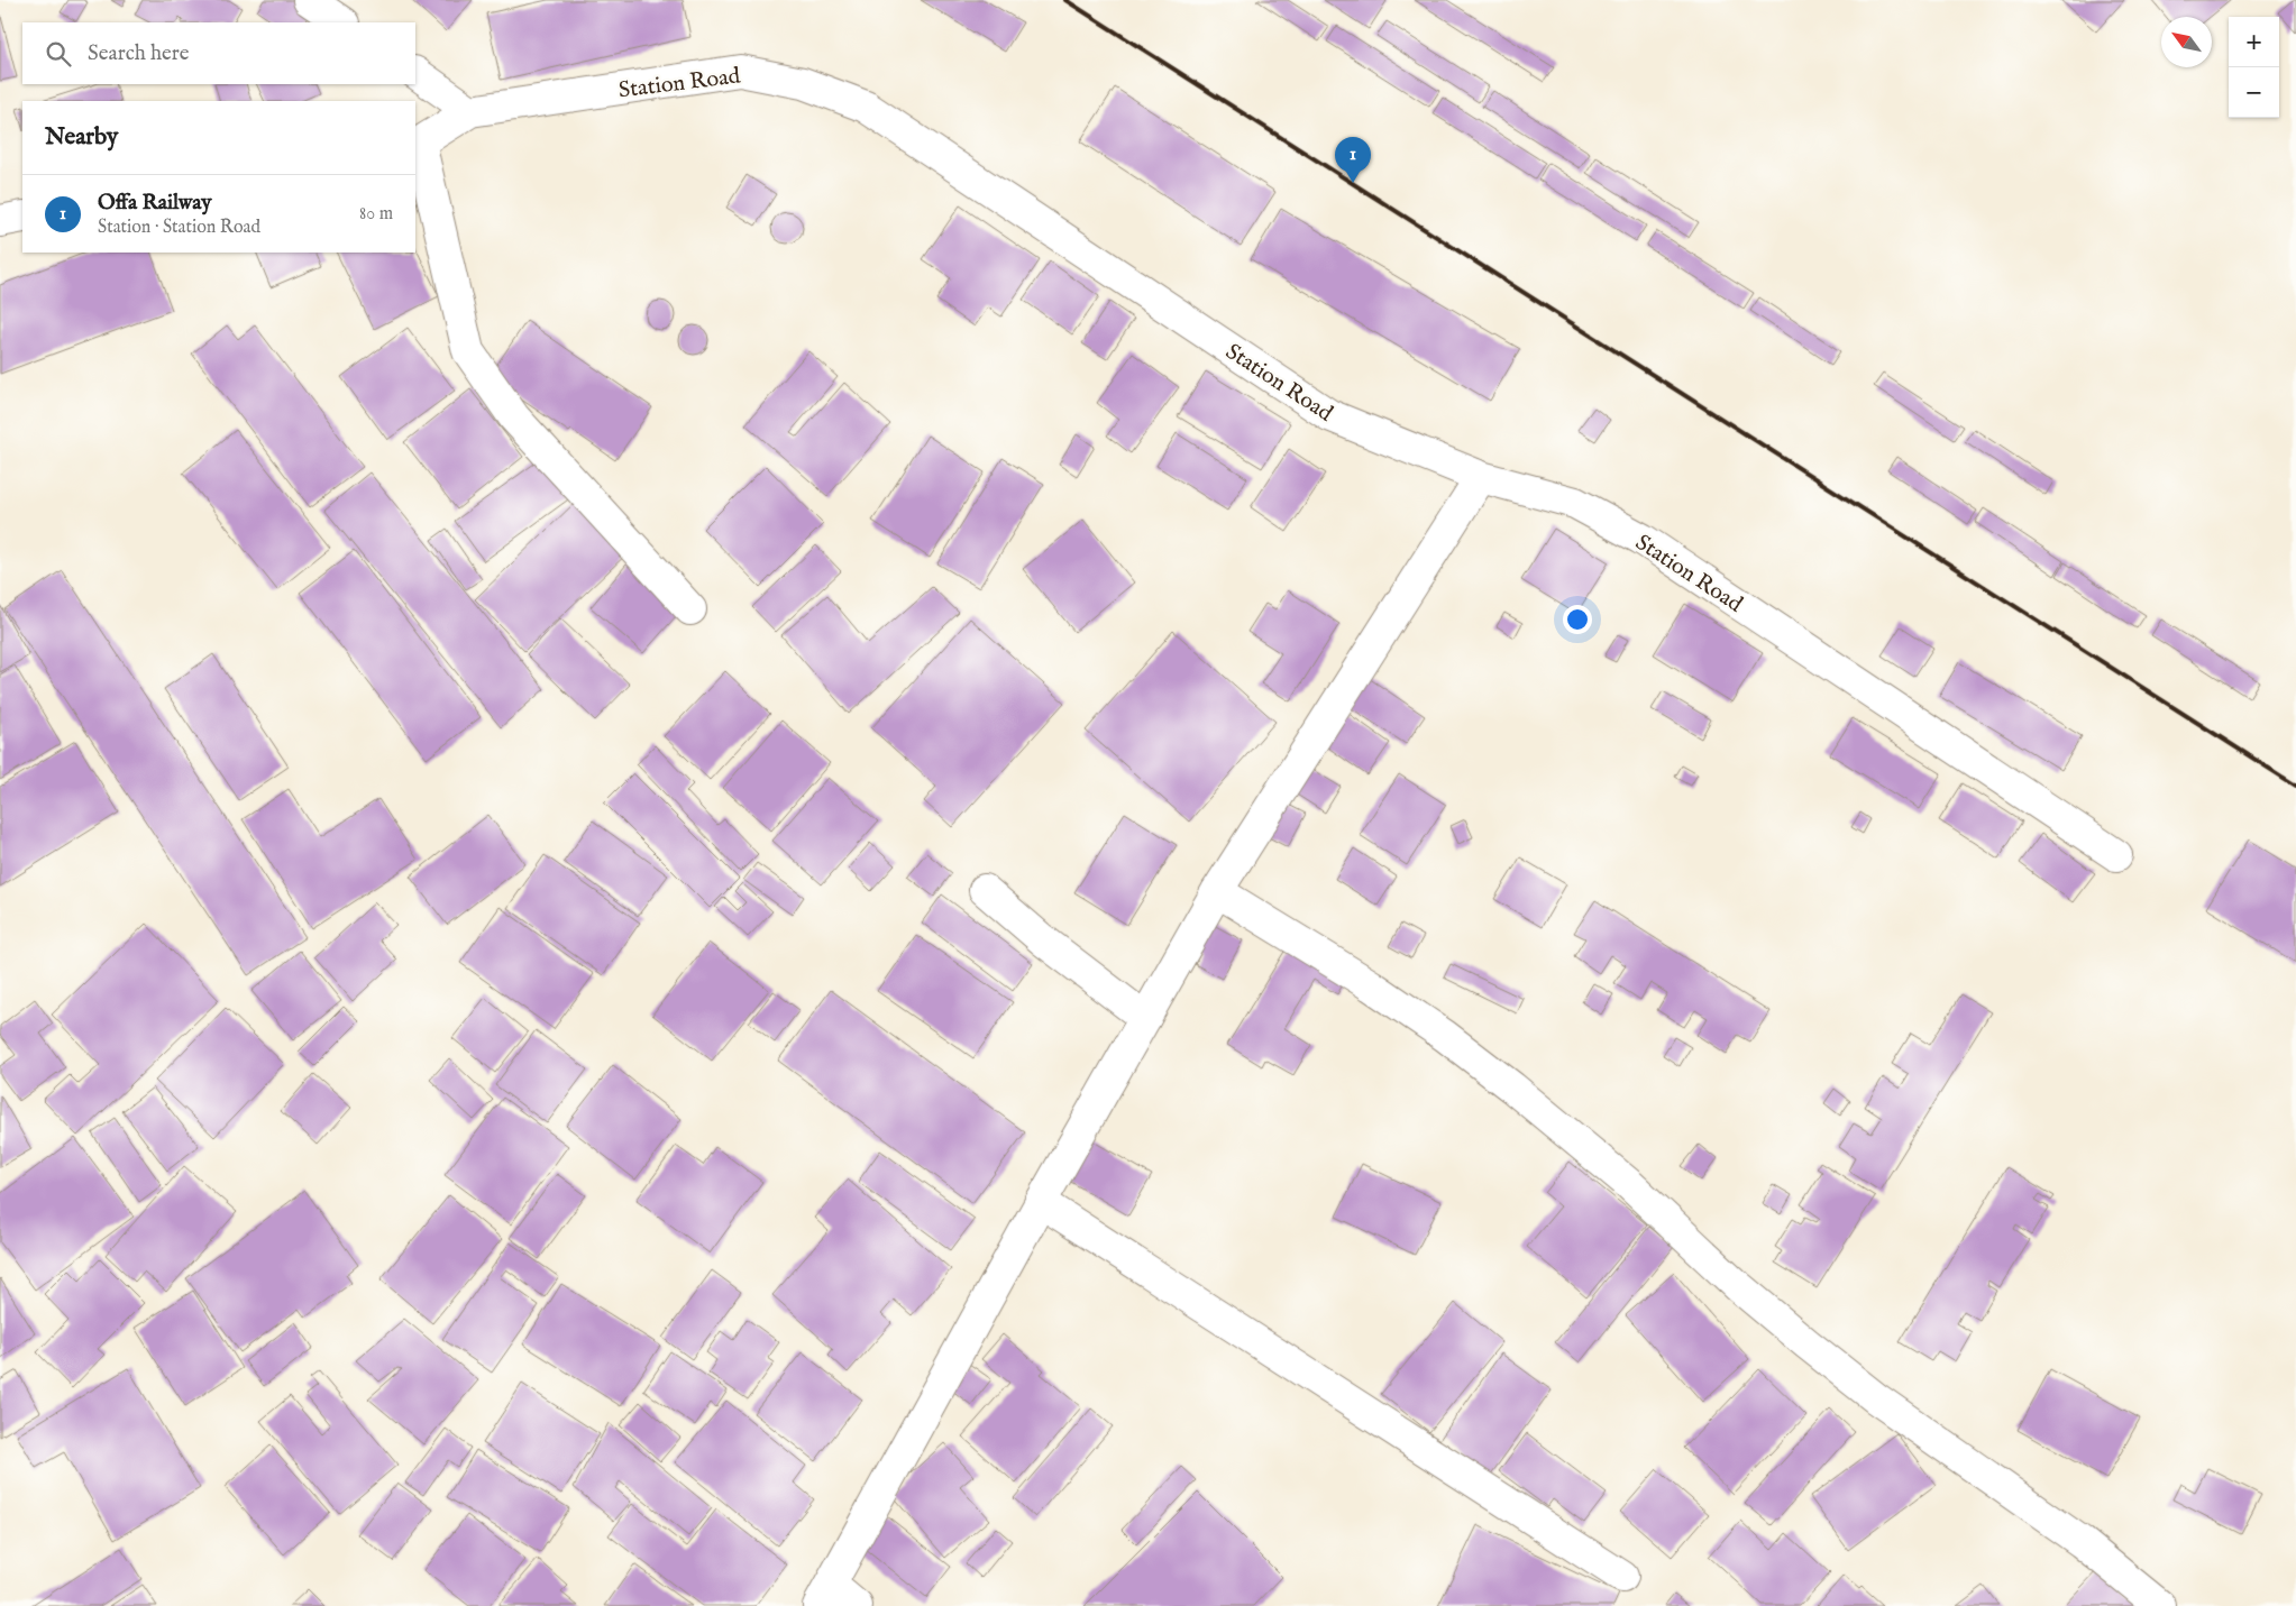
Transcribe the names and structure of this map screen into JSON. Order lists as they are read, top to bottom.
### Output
{
  "streets": {
    "street": ["Station Road"]
  },
  "north": "top left",
  "page": {
    "map_buttons": ["+", "−"],
    "search": "Search here",
    "heading": "Nearby",
    "pins": "1",
    "list": [
      {
        "mark": "1",
        "name": "Offa Railway",
        "note": "Station · Station Road",
        "value": "80 m"
      }
    ]
  }
}
